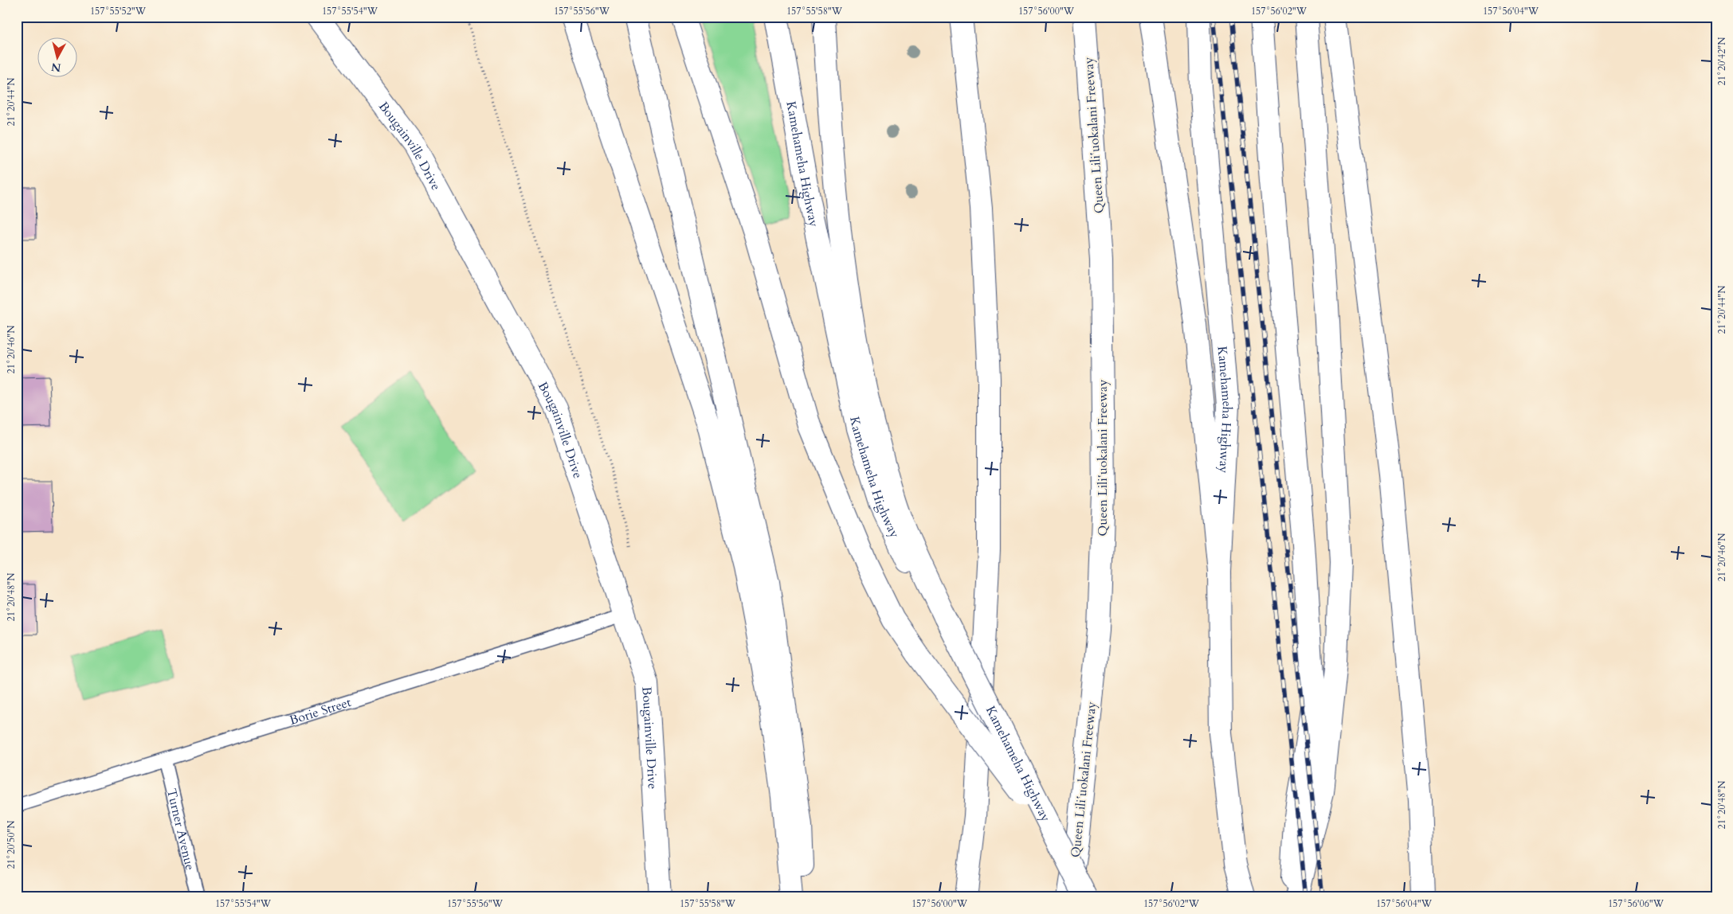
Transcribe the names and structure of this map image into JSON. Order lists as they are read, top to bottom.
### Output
{
  "streets": {
    "main road": ["Queen Liliʻuokalani Freeway", "Bougainville Drive", "Kamehameha Highway"],
    "lane": ["Borie Street", "Turner Avenue"]
  },
  "crossings": [
    ["Bougainville Drive", "Borie Street"],
    ["Borie Street", "Turner Avenue"]
  ],
  "north": "bottom",
  "coordinates": [
    "157°55'52\"W",
    "157°55'54\"W",
    "157°55'56\"W",
    "157°55'58\"W",
    "157°56'00\"W",
    "157°56'02\"W",
    "157°56'04\"W",
    "21°20'42\"N",
    "21°20'44\"N",
    "21°20'46\"N",
    "21°20'48\"N",
    "21°20'50\"N",
    "157°56'06\"W"
  ]
}
